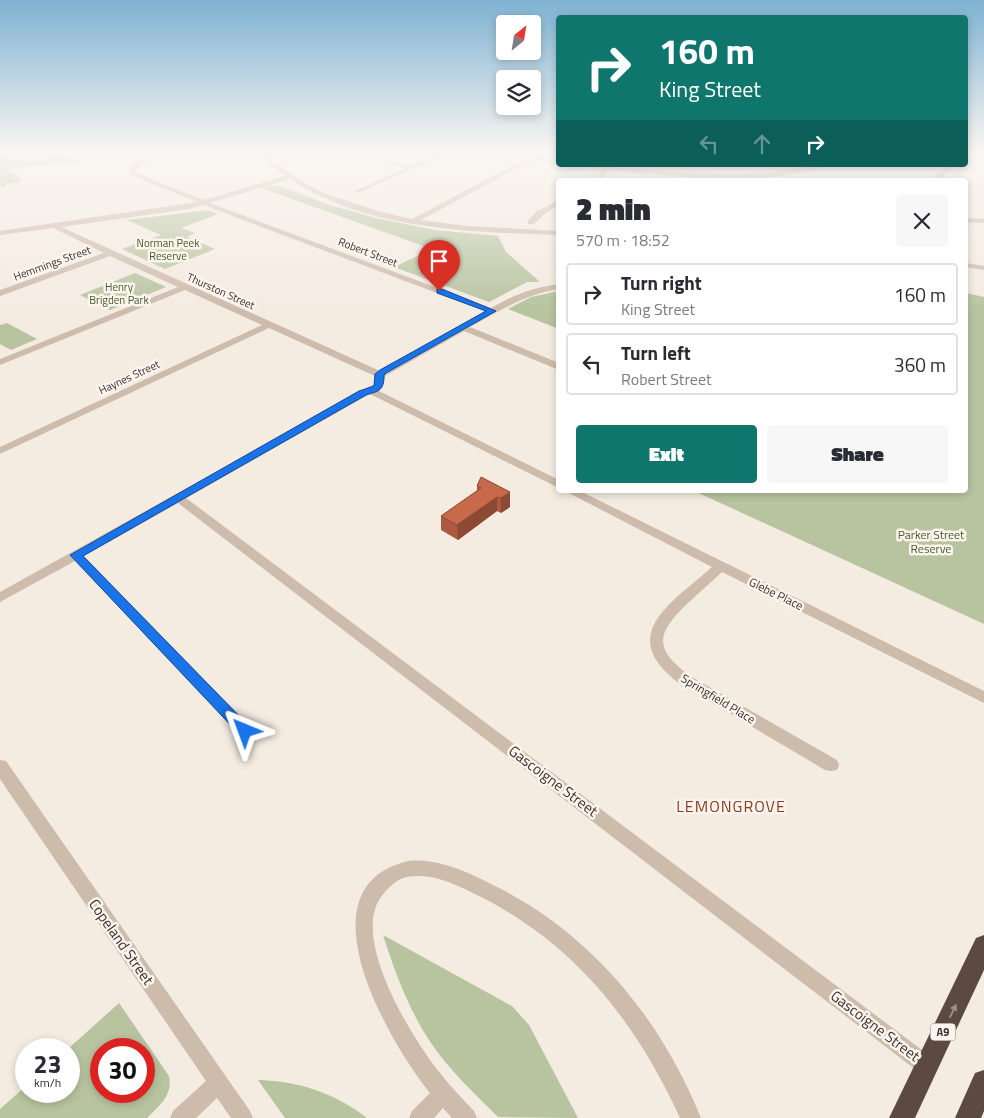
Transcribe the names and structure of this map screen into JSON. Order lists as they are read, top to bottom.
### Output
{
  "streets": {
    "highway": ["A9"],
    "street": [
      "Robert Street",
      "Hemmings Street",
      "Thurston Street",
      "Haynes Street",
      "Glebe Place",
      "Springfield Place",
      "Gascoigne Street",
      "Copeland Street"
    ]
  },
  "crossings": [
    ["Hemmings Street", "Thurston Street"],
    ["Thurston Street", "Haynes Street"],
    ["Glebe Place", "Springfield Place"],
    ["Gascoigne Street", "A9"]
  ],
  "districts": ["LEMONGROVE"],
  "parks": ["Norman Peek Reserve", "Henry Brigden Park", "Parker Street Reserve"],
  "north": "top right",
  "page": {
    "turn": ["160 m", "King Street"],
    "heading": ["2 min", "570 m · 18:52"],
    "list": [
      {
        "name": "Turn right",
        "note": "King Street",
        "value": "160 m"
      },
      {
        "name": "Turn left",
        "note": "Robert Street",
        "value": "360 m"
      }
    ],
    "buttons": ["Exit", "Share"],
    "speed": "23 km/h",
    "limit": "30"
  }
}
